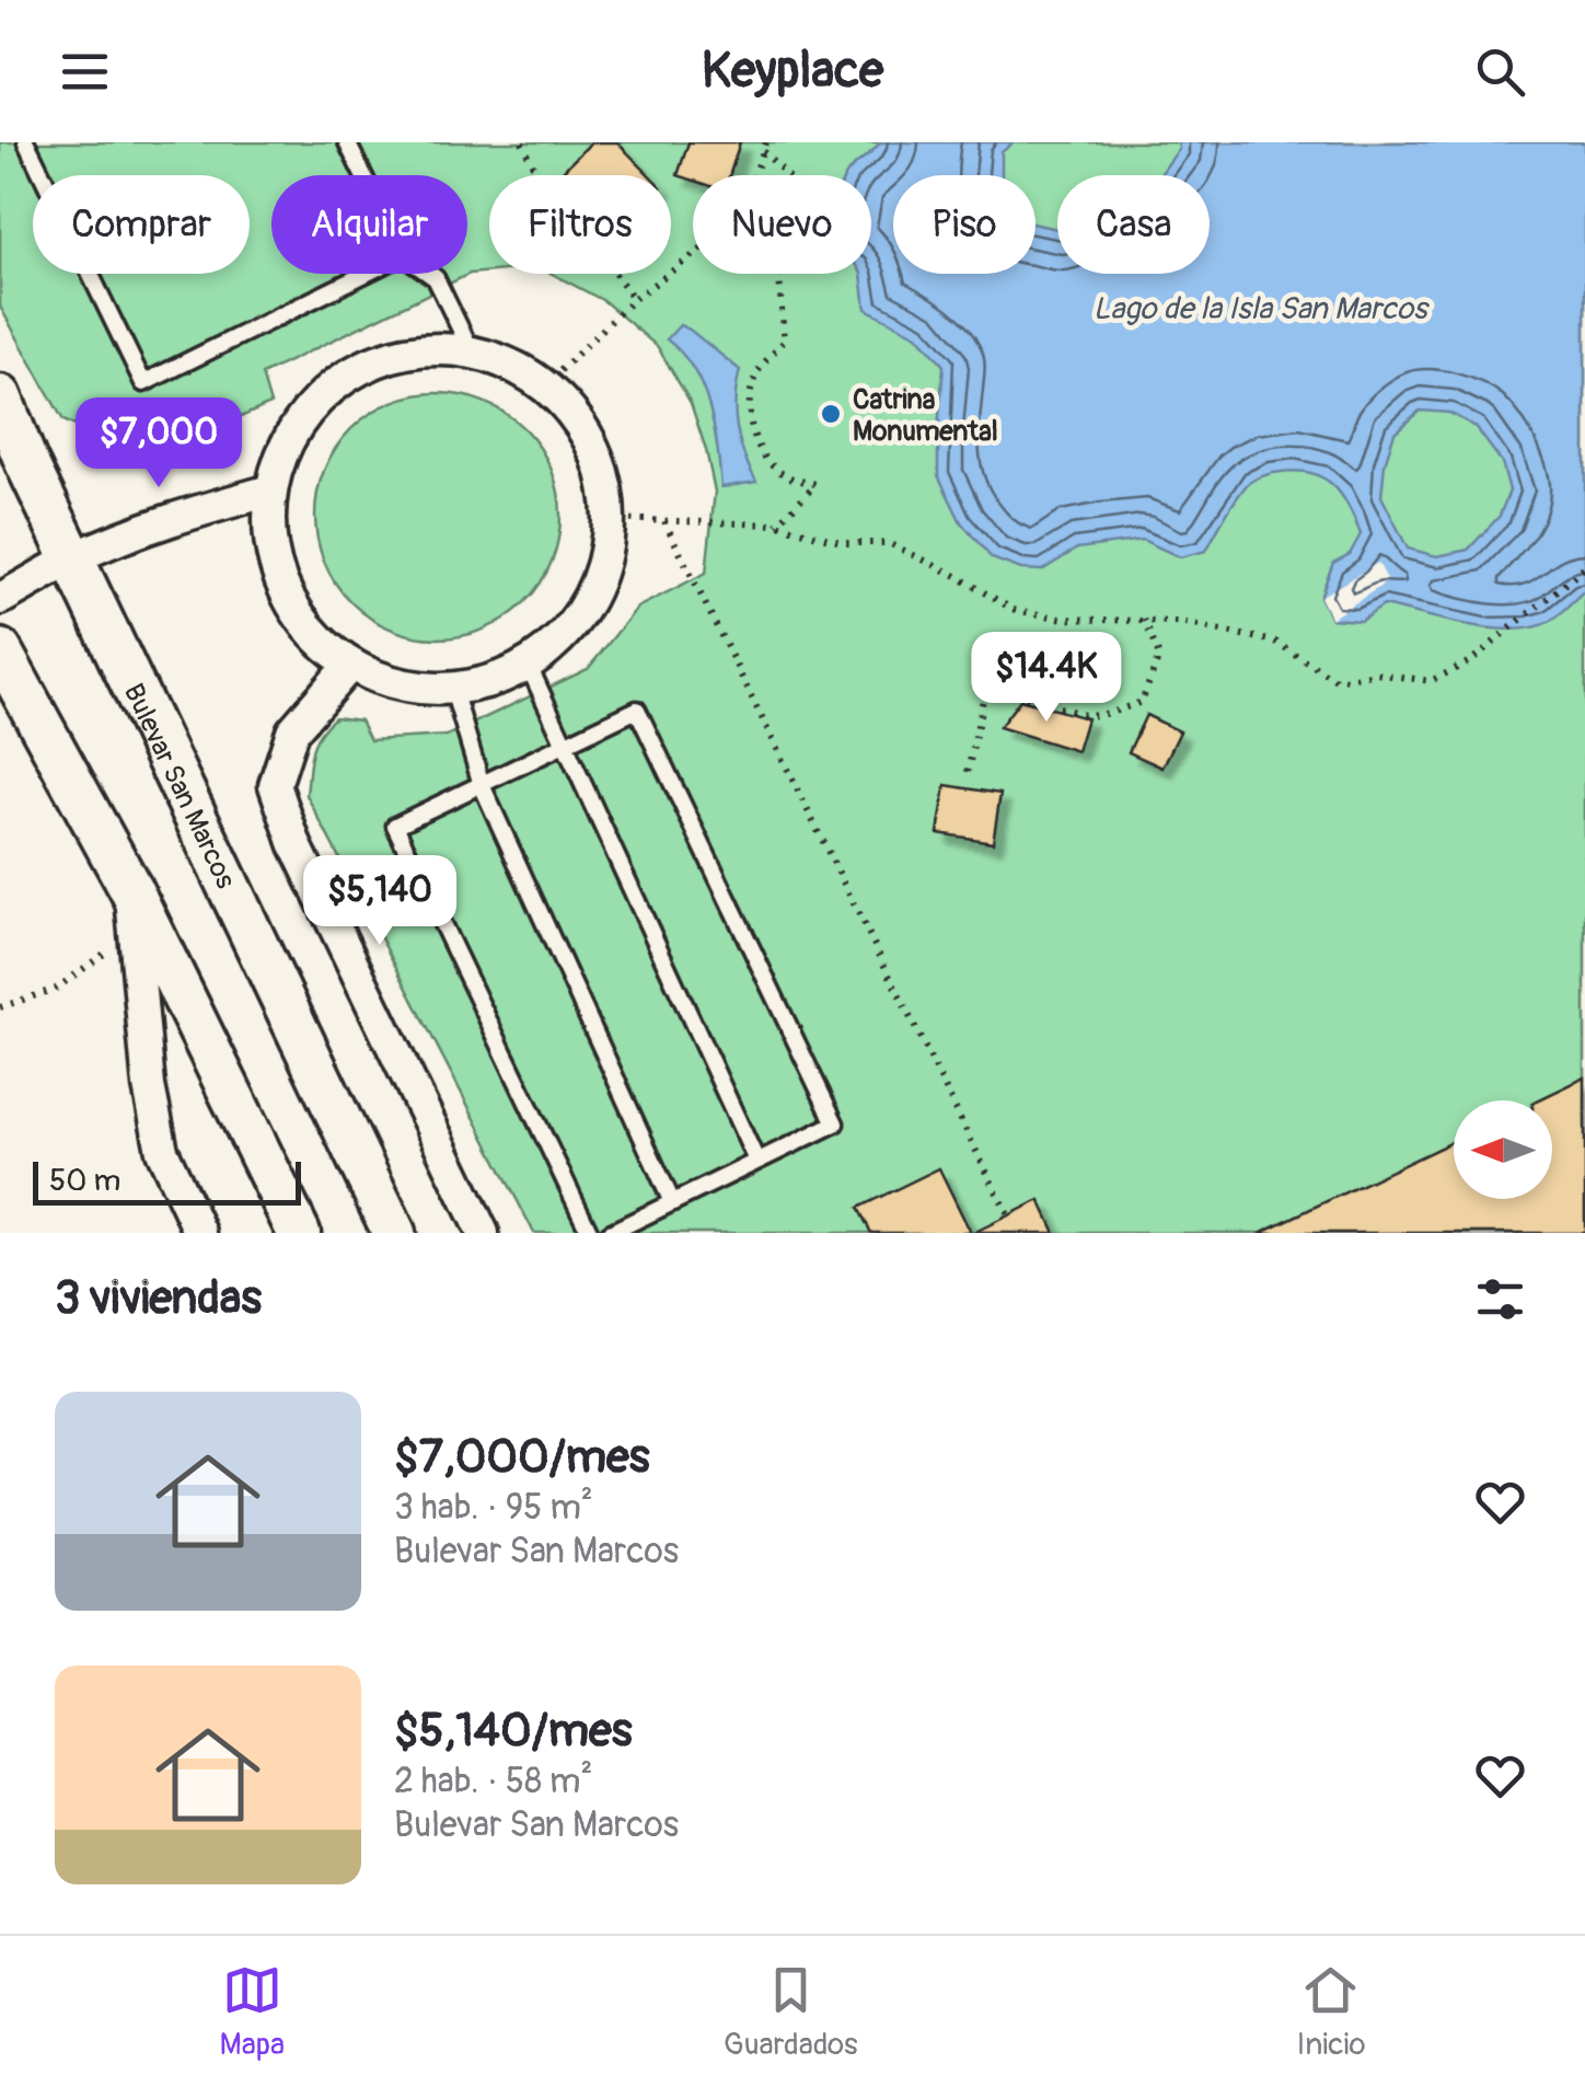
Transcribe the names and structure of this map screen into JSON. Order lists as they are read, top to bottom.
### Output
{
  "streets": {
    "street": ["Bulevar San Marcos"]
  },
  "water": ["Lago de la Isla San Marcos"],
  "places": ["Catrina Monumental"],
  "scale_bar": "50 m",
  "north": "left",
  "page": {
    "header": "Keyplace",
    "chip": [
      "Comprar",
      "Alquilar",
      "Filtros",
      "Nuevo",
      "Piso",
      "Casa"
    ],
    "price": ["$7,000", "$14.4K", "$5,140"],
    "scale": "50 m",
    "heading": "3 viviendas",
    "list": [
      {
        "name": "$7,000/mes",
        "note": "3 hab. · 95 m² · Bulevar San Marcos"
      },
      {
        "name": "$5,140/mes",
        "note": "2 hab. · 58 m² · Bulevar San Marcos"
      }
    ],
    "tabs": ["Mapa", "Guardados", "Inicio"]
  }
}
